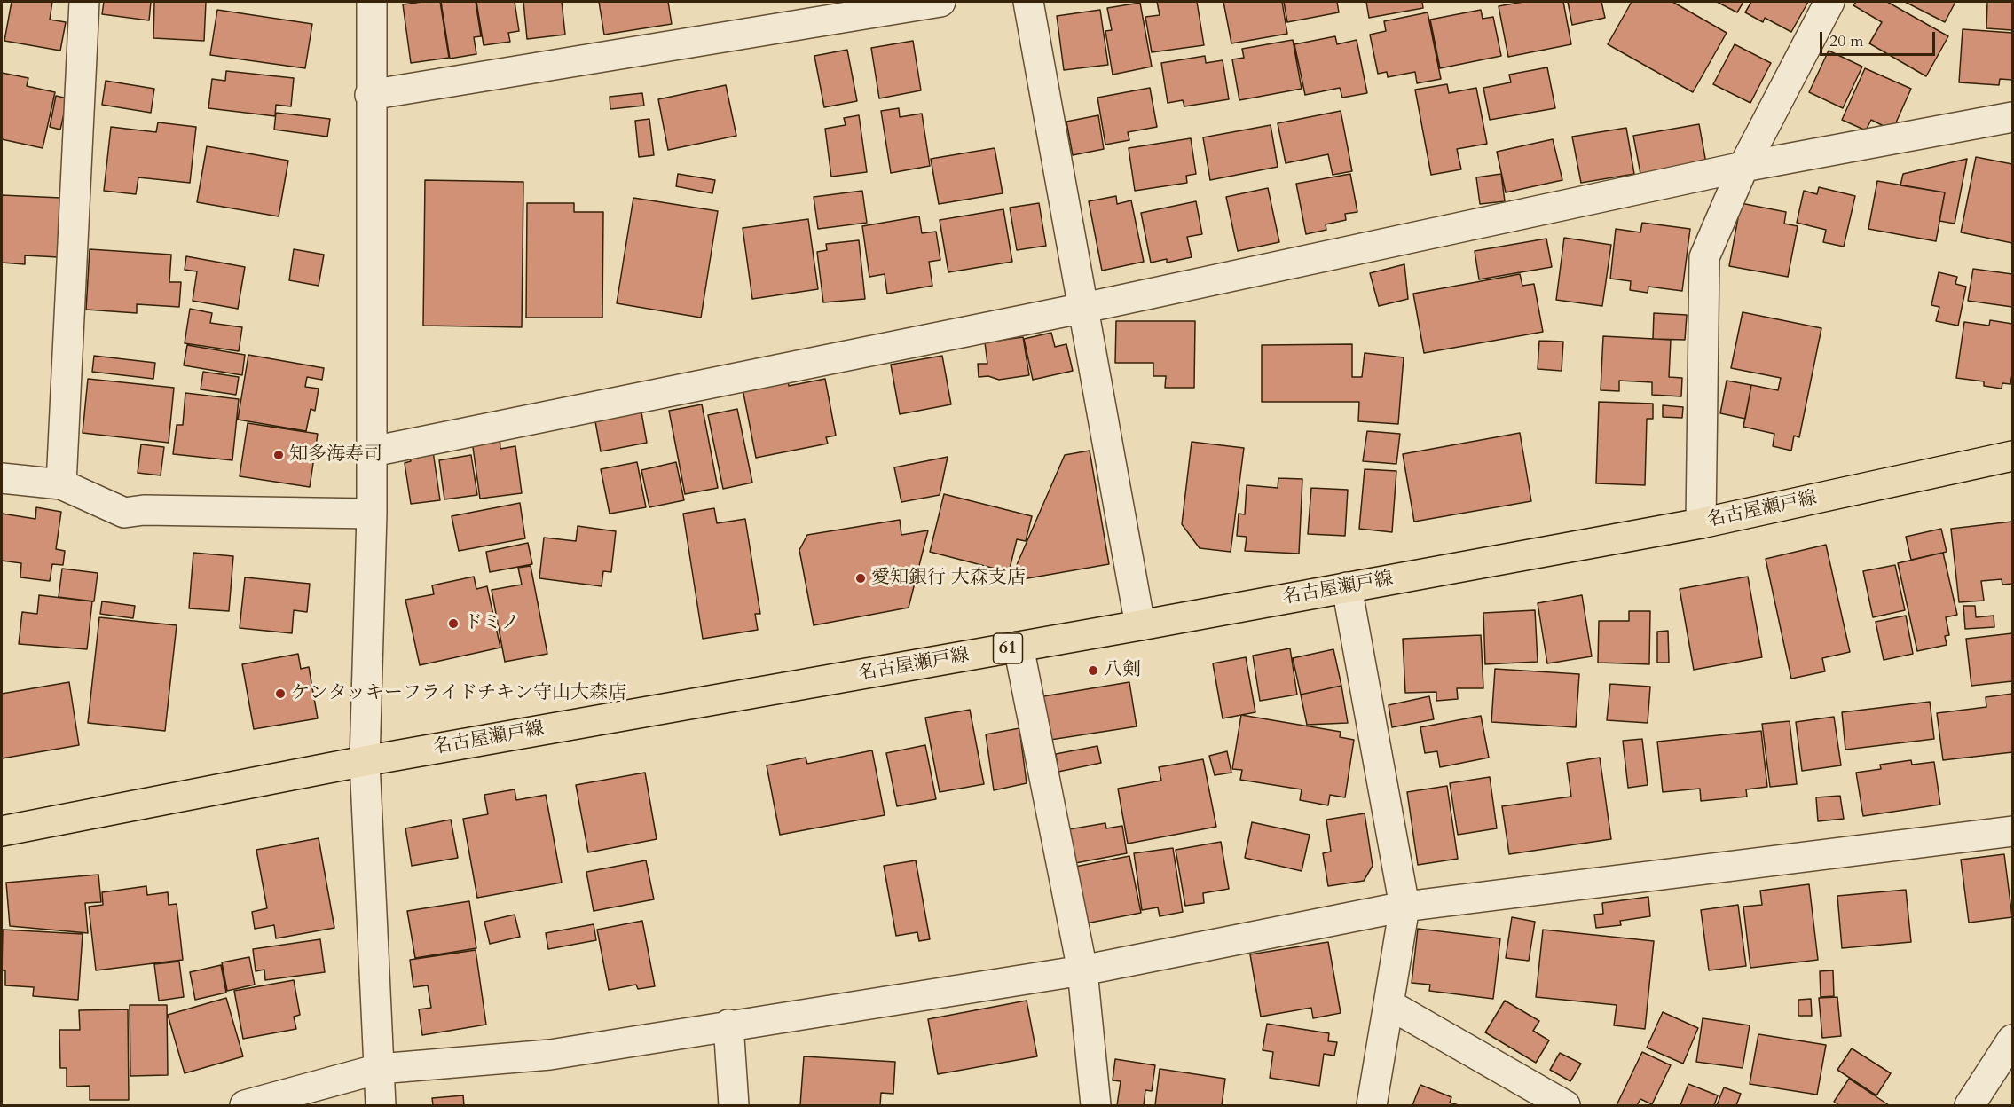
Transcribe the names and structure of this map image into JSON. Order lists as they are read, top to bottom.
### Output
{
  "streets": {
    "main road": ["名古屋瀬戸線", "61"]
  },
  "places": [
    "知多海寿司",
    "愛知銀行 大森支店",
    "ドミノ",
    "八剣",
    "ケンタッキーフライドチキン守山大森店"
  ],
  "scale_bar": "20 m"
}
